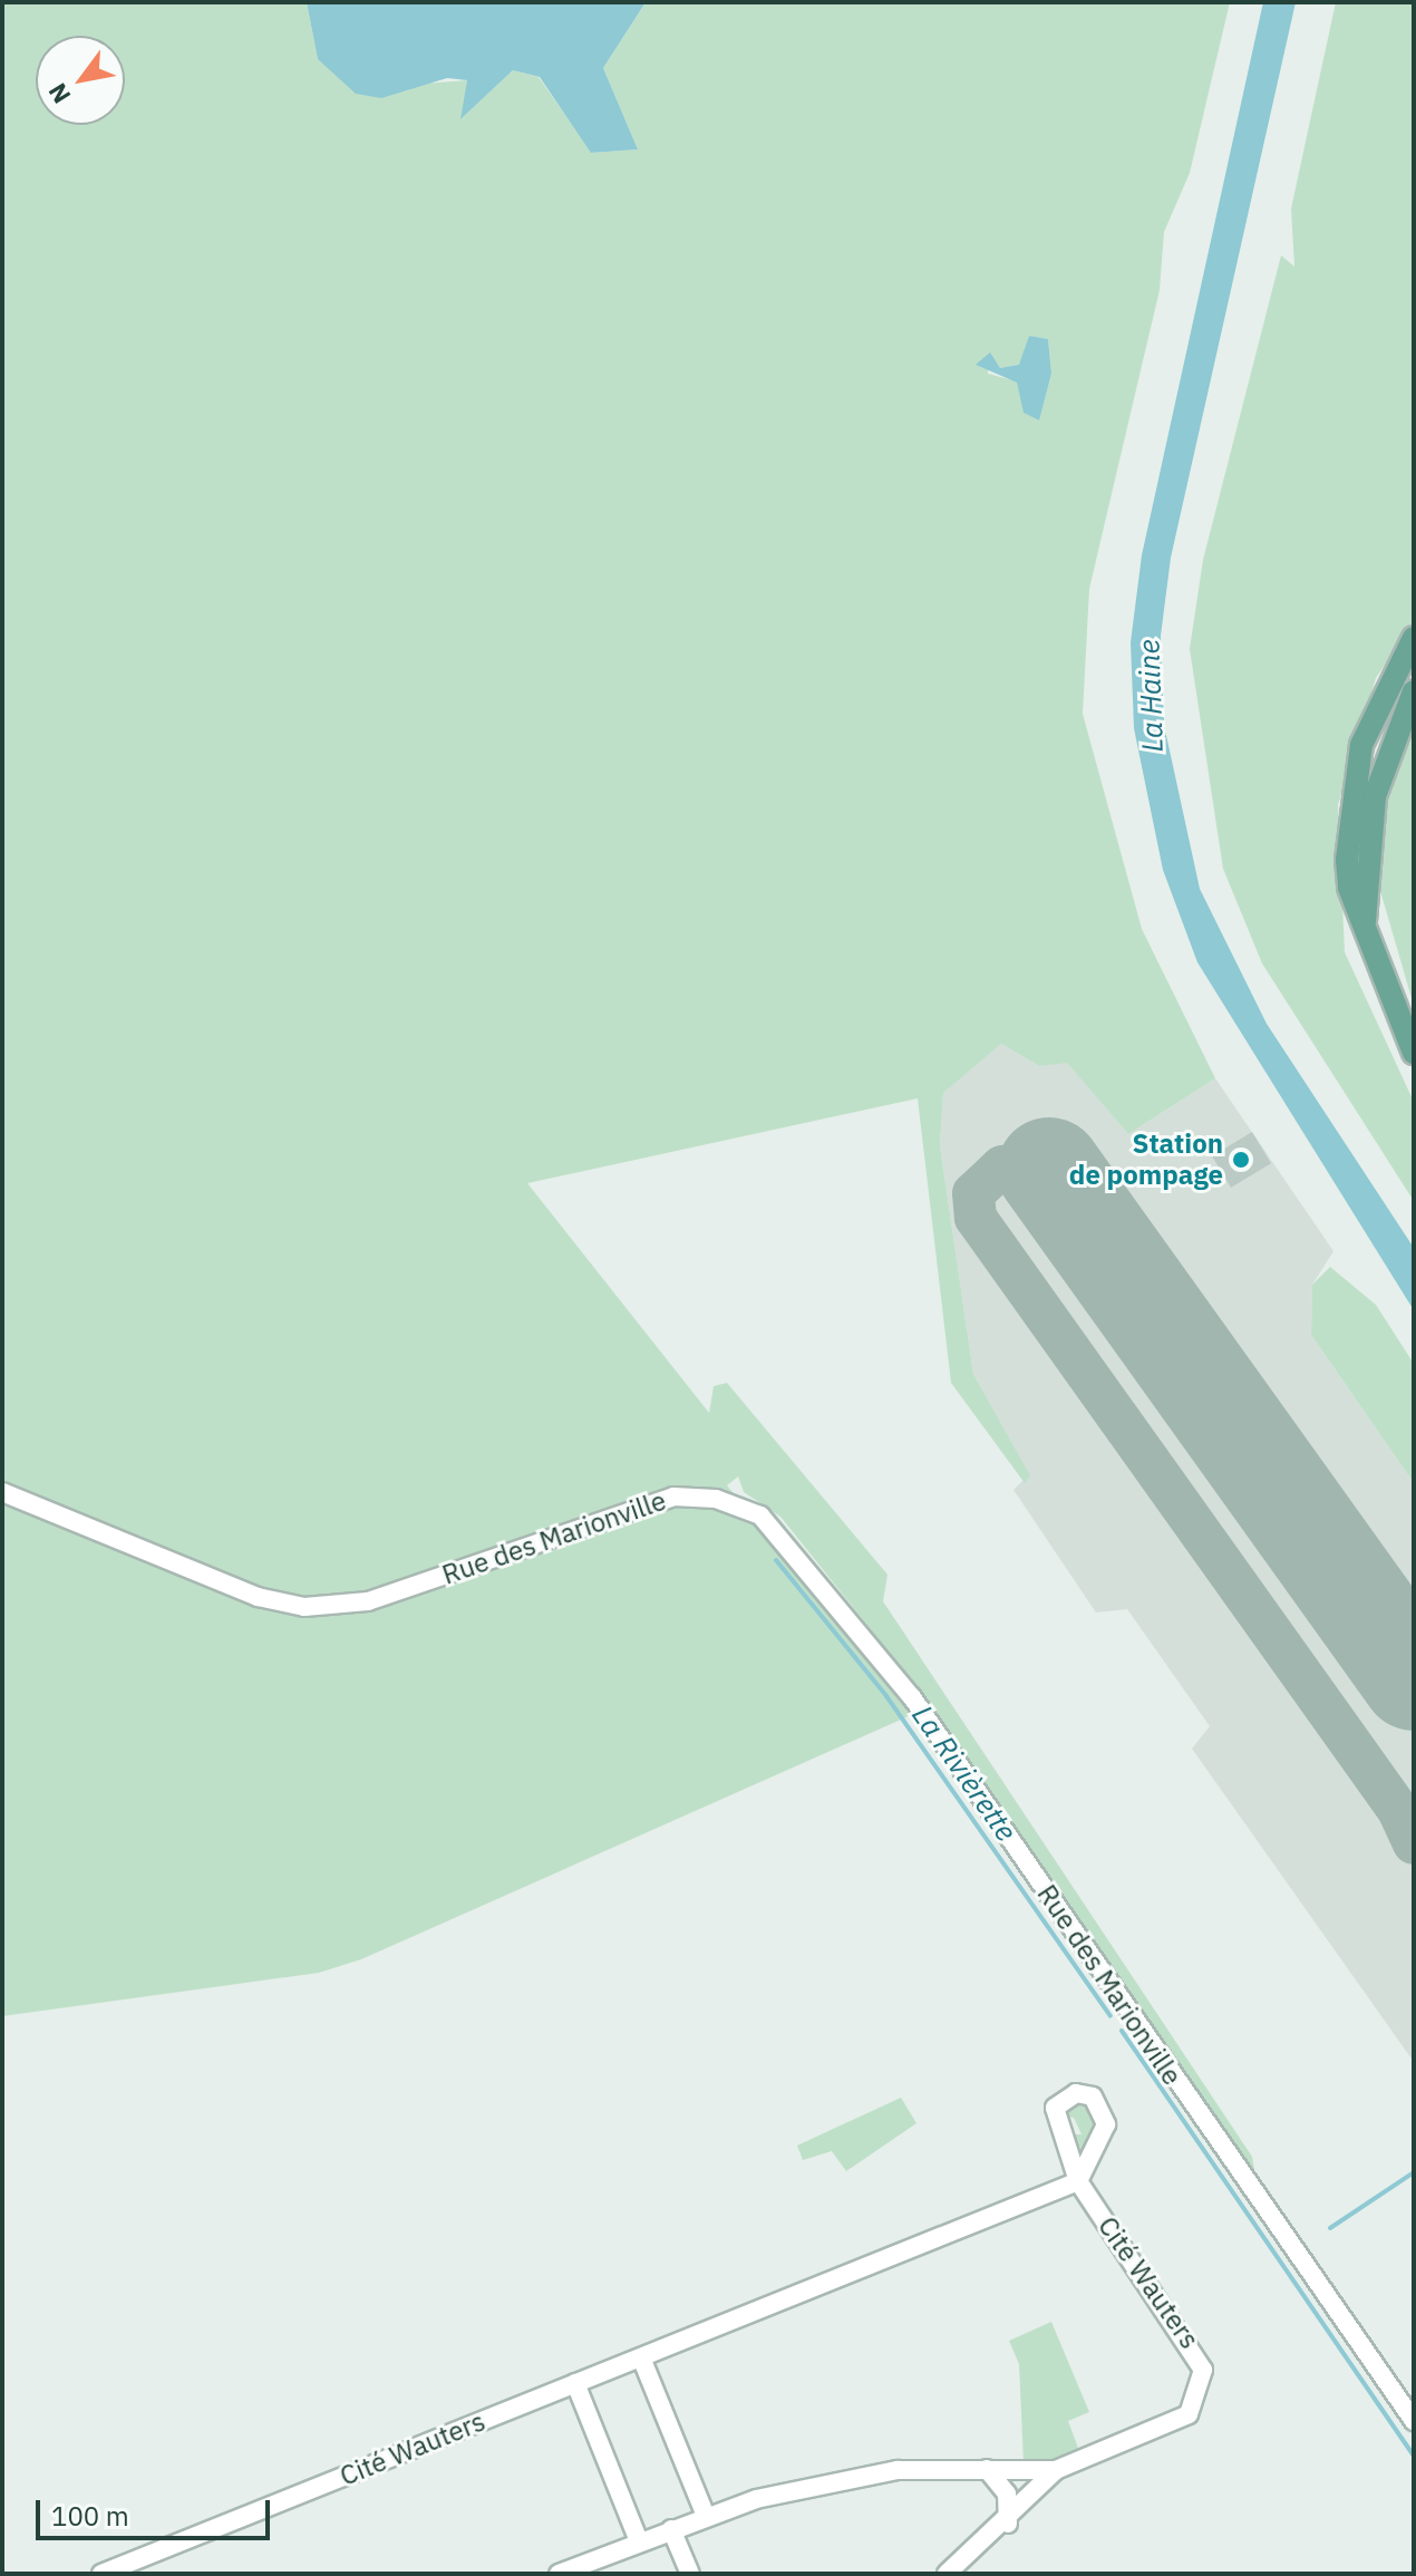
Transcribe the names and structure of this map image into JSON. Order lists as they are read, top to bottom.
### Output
{
  "streets": {
    "street": ["Rue des Marionville", "Cité Wauters"]
  },
  "water": ["La Haine", "La Rivièrette"],
  "places": ["Station de pompage"],
  "scale_bar": "100 m",
  "north": "bottom left"
}
